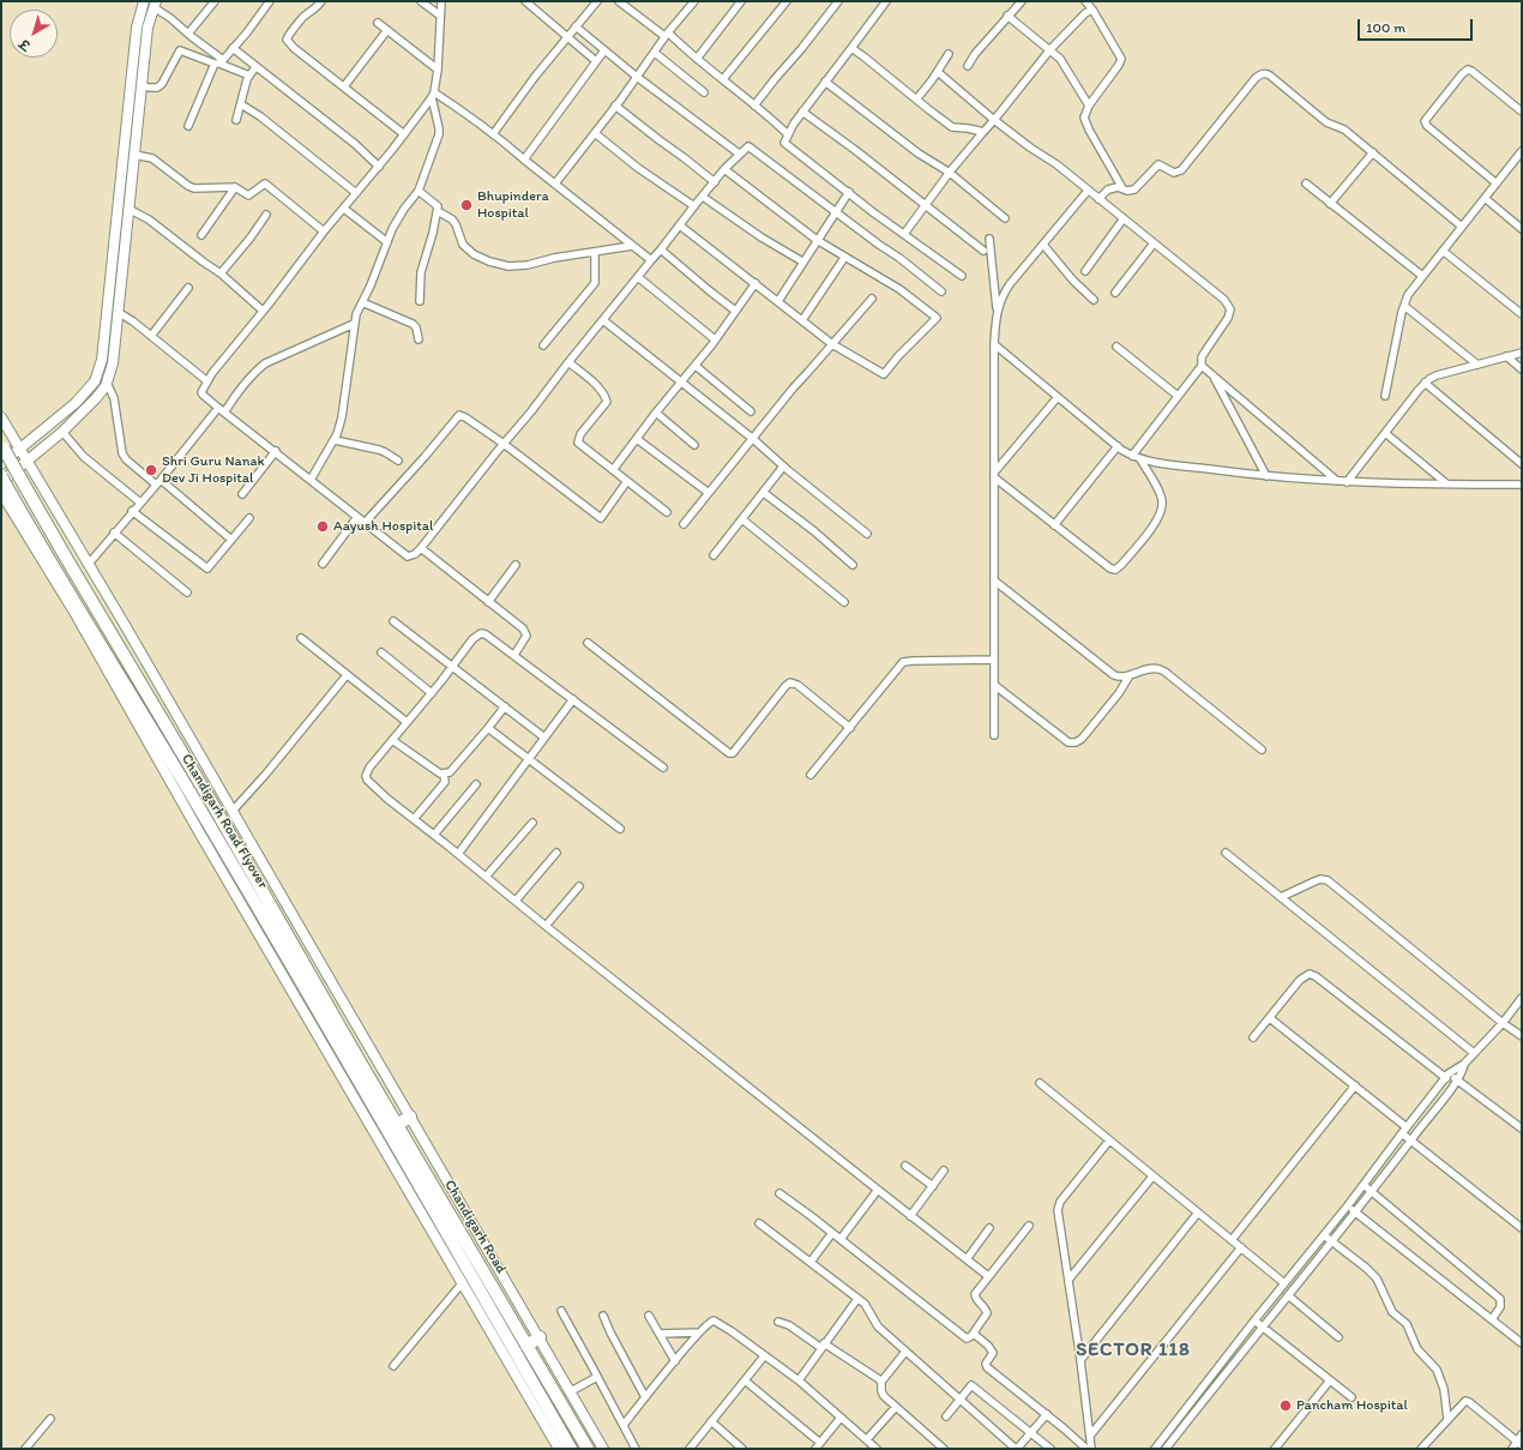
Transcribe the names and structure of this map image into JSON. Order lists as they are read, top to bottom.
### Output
{
  "streets": {
    "highway": ["Chandigarh Road Flyover", "Chandigarh Road"]
  },
  "crossings": [
    ["Chandigarh Road Flyover", "Chandigarh Road"]
  ],
  "districts": ["SECTOR 118"],
  "places": [
    "Bhupindera Hospital",
    "Shri Guru Nanak Dev Ji Hospital",
    "Aayush Hospital",
    "Pancham Hospital"
  ],
  "scale_bar": "100 m",
  "north": "bottom left"
}
